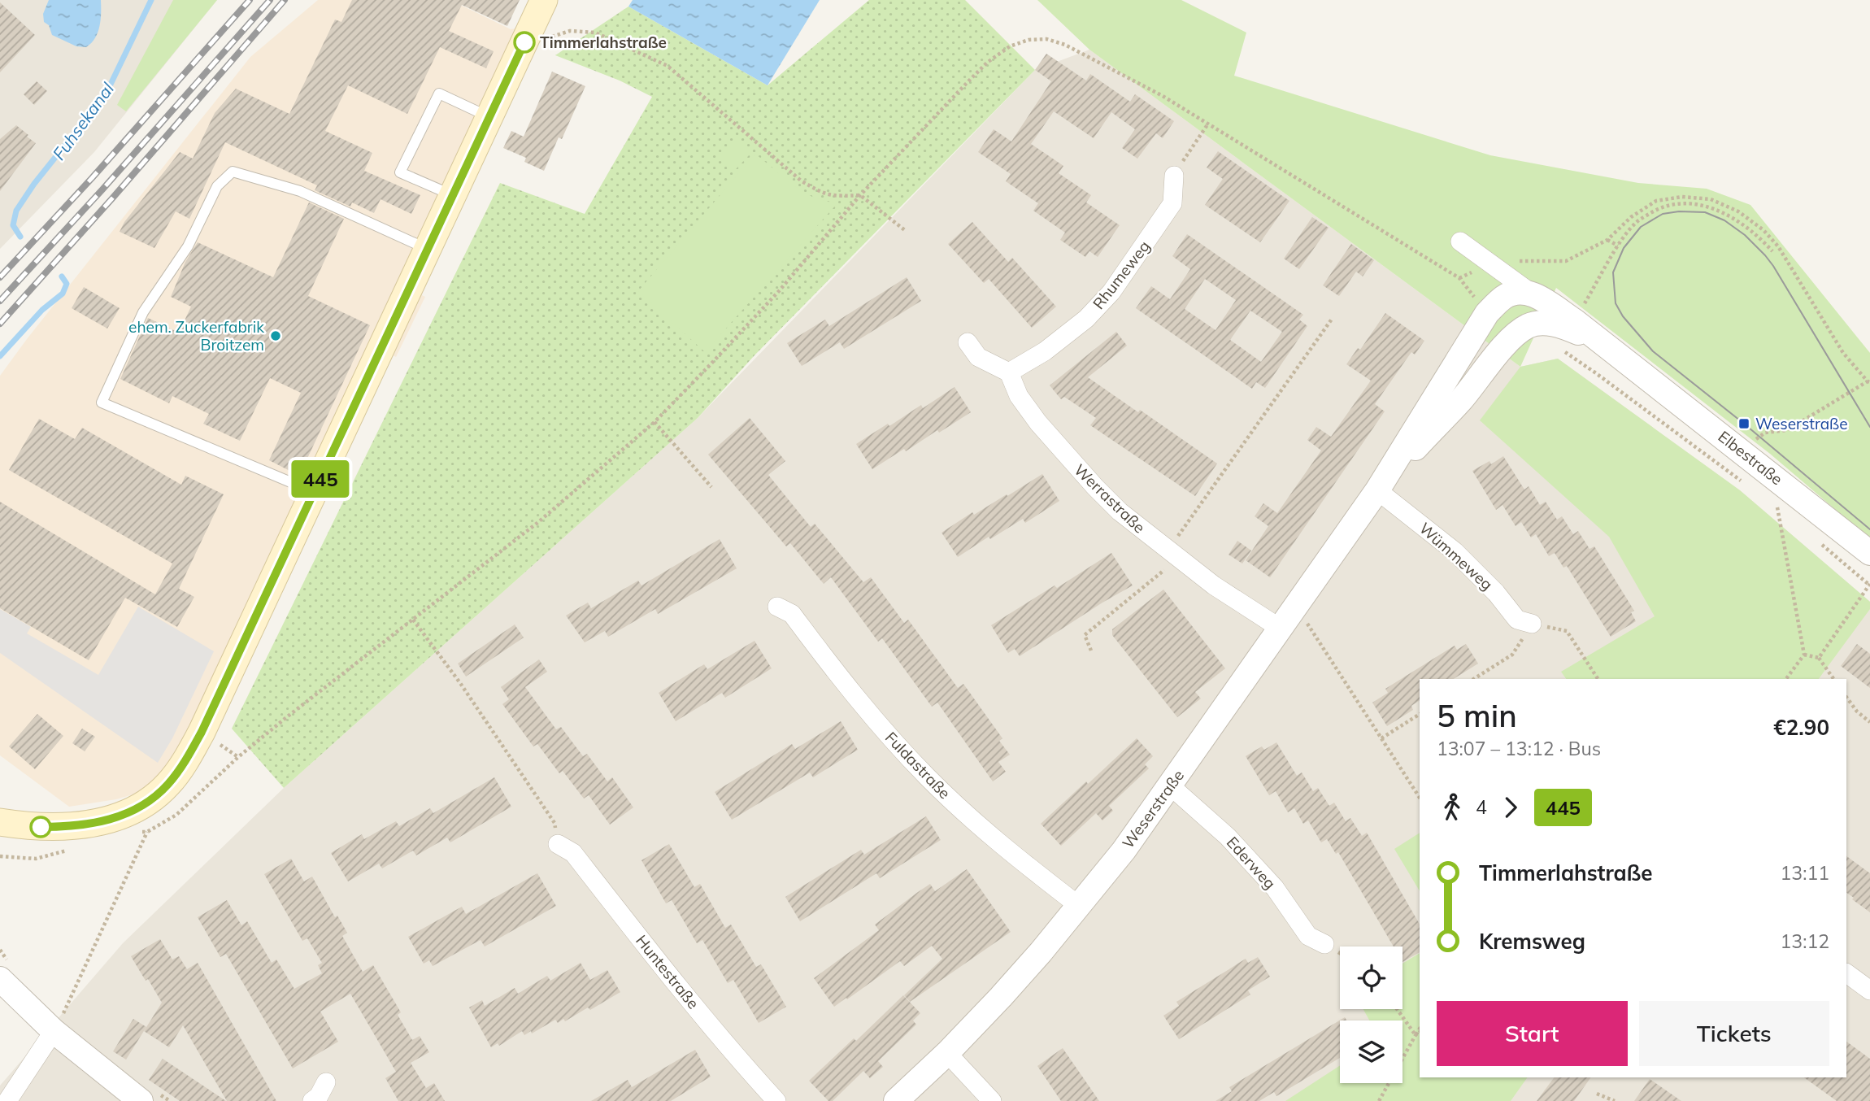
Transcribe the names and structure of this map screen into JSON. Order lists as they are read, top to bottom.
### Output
{
  "streets": {
    "street": [
      "Rhumeweg",
      "Elbestraße",
      "Werrastraße",
      "Wümmeweg",
      "Fuldastraße",
      "Weserstraße",
      "Ederweg",
      "Huntestraße"
    ]
  },
  "crossings": [
    ["Rhumeweg", "Werrastraße"],
    ["Elbestraße", "Weserstraße"],
    ["Werrastraße", "Weserstraße"],
    ["Wümmeweg", "Weserstraße"],
    ["Fuldastraße", "Weserstraße"],
    ["Weserstraße", "Ederweg"]
  ],
  "water": ["Fuhsekanal"],
  "places": {
    "other": ["Timmerlahstraße", "ehem. Zuckerfabrik Broitzem"],
    "transit": ["Weserstraße"]
  },
  "lines": ["bus line 445"],
  "page": {
    "on_map": "445",
    "heading": ["5 min", "13:07 – 13:12 · Bus", "€2.90"],
    "legs": ["4", "445"],
    "list": [
      {
        "name": "Timmerlahstraße",
        "value": "13:11"
      },
      {
        "name": "Kremsweg",
        "value": "13:12"
      }
    ],
    "buttons": ["Start", "Tickets"]
  }
}
